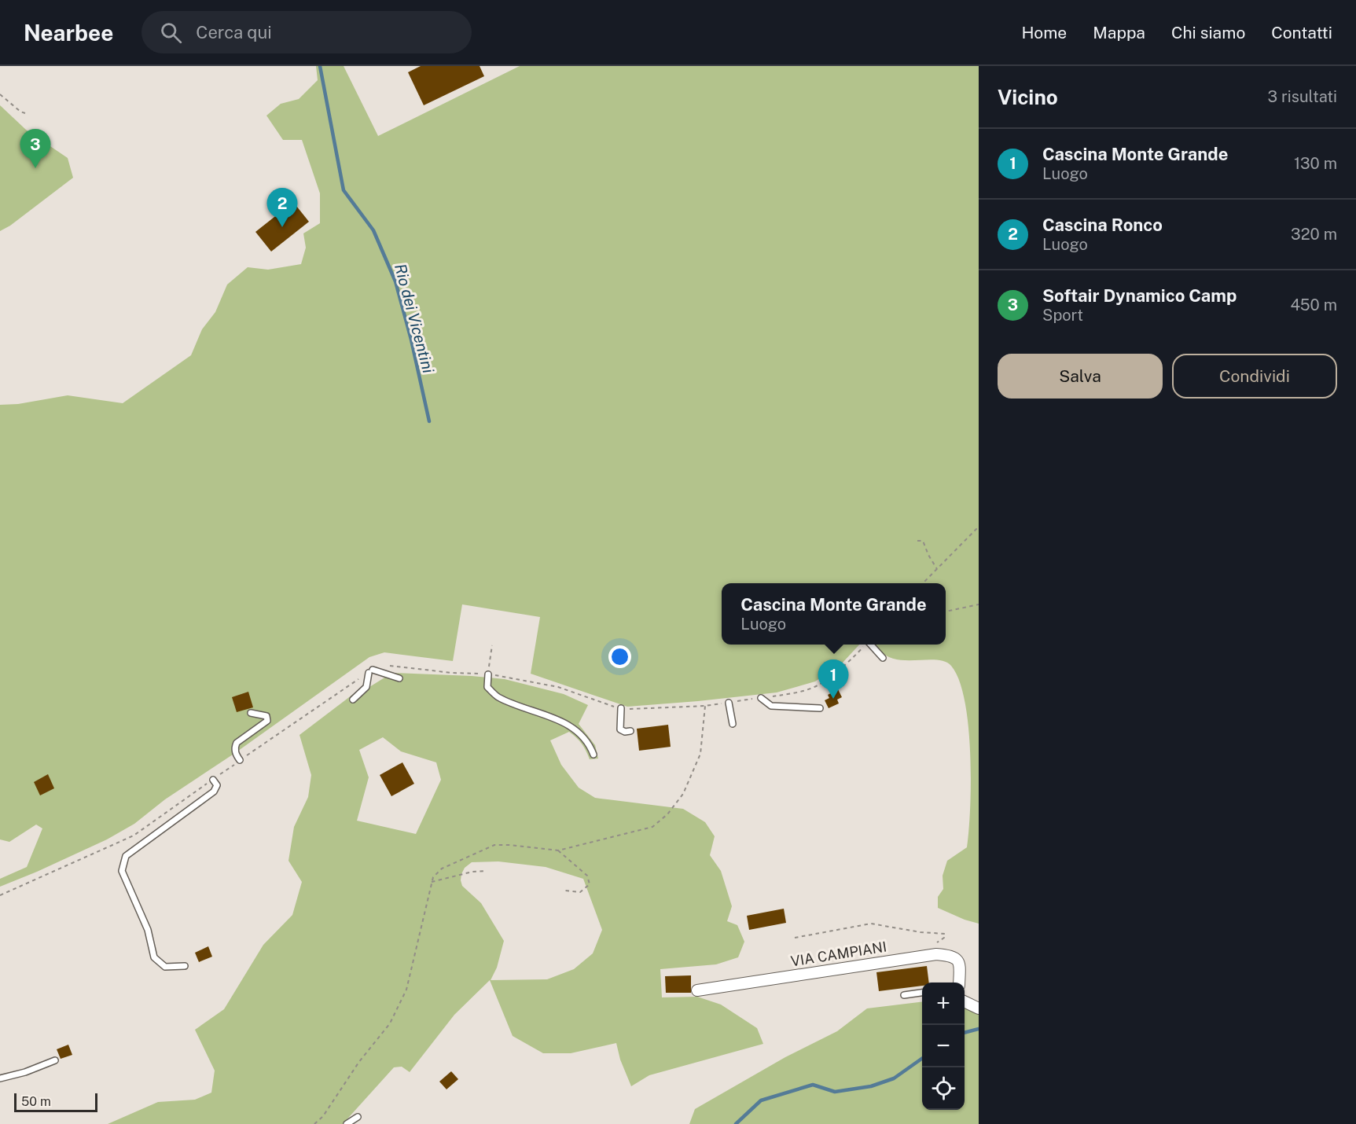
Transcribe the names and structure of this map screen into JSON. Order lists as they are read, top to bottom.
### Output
{
  "streets": {
    "street": ["VIA CAMPIANI"]
  },
  "water": ["Rio dei Vicentini"],
  "scale_bar": "50 m",
  "page": {
    "header": "Nearbee",
    "search": "Cerca qui",
    "nav": [
      "Home",
      "Mappa",
      "Chi siamo",
      "Contatti"
    ],
    "heading": ["Vicino", "3 risultati"],
    "list": [
      {
        "mark": "1",
        "name": "Cascina Monte Grande",
        "note": "Luogo",
        "value": "130 m"
      },
      {
        "mark": "2",
        "name": "Cascina Ronco",
        "note": "Luogo",
        "value": "320 m"
      },
      {
        "mark": "3",
        "name": "Softair Dynamico Camp",
        "note": "Sport",
        "value": "450 m"
      }
    ],
    "pins": ["3", "2", "1"],
    "buttons": ["Salva", "Condividi"],
    "popup": ["Cascina Monte Grande", "Luogo"],
    "map_buttons": ["+", "−"],
    "scale": "50 m"
  }
}
